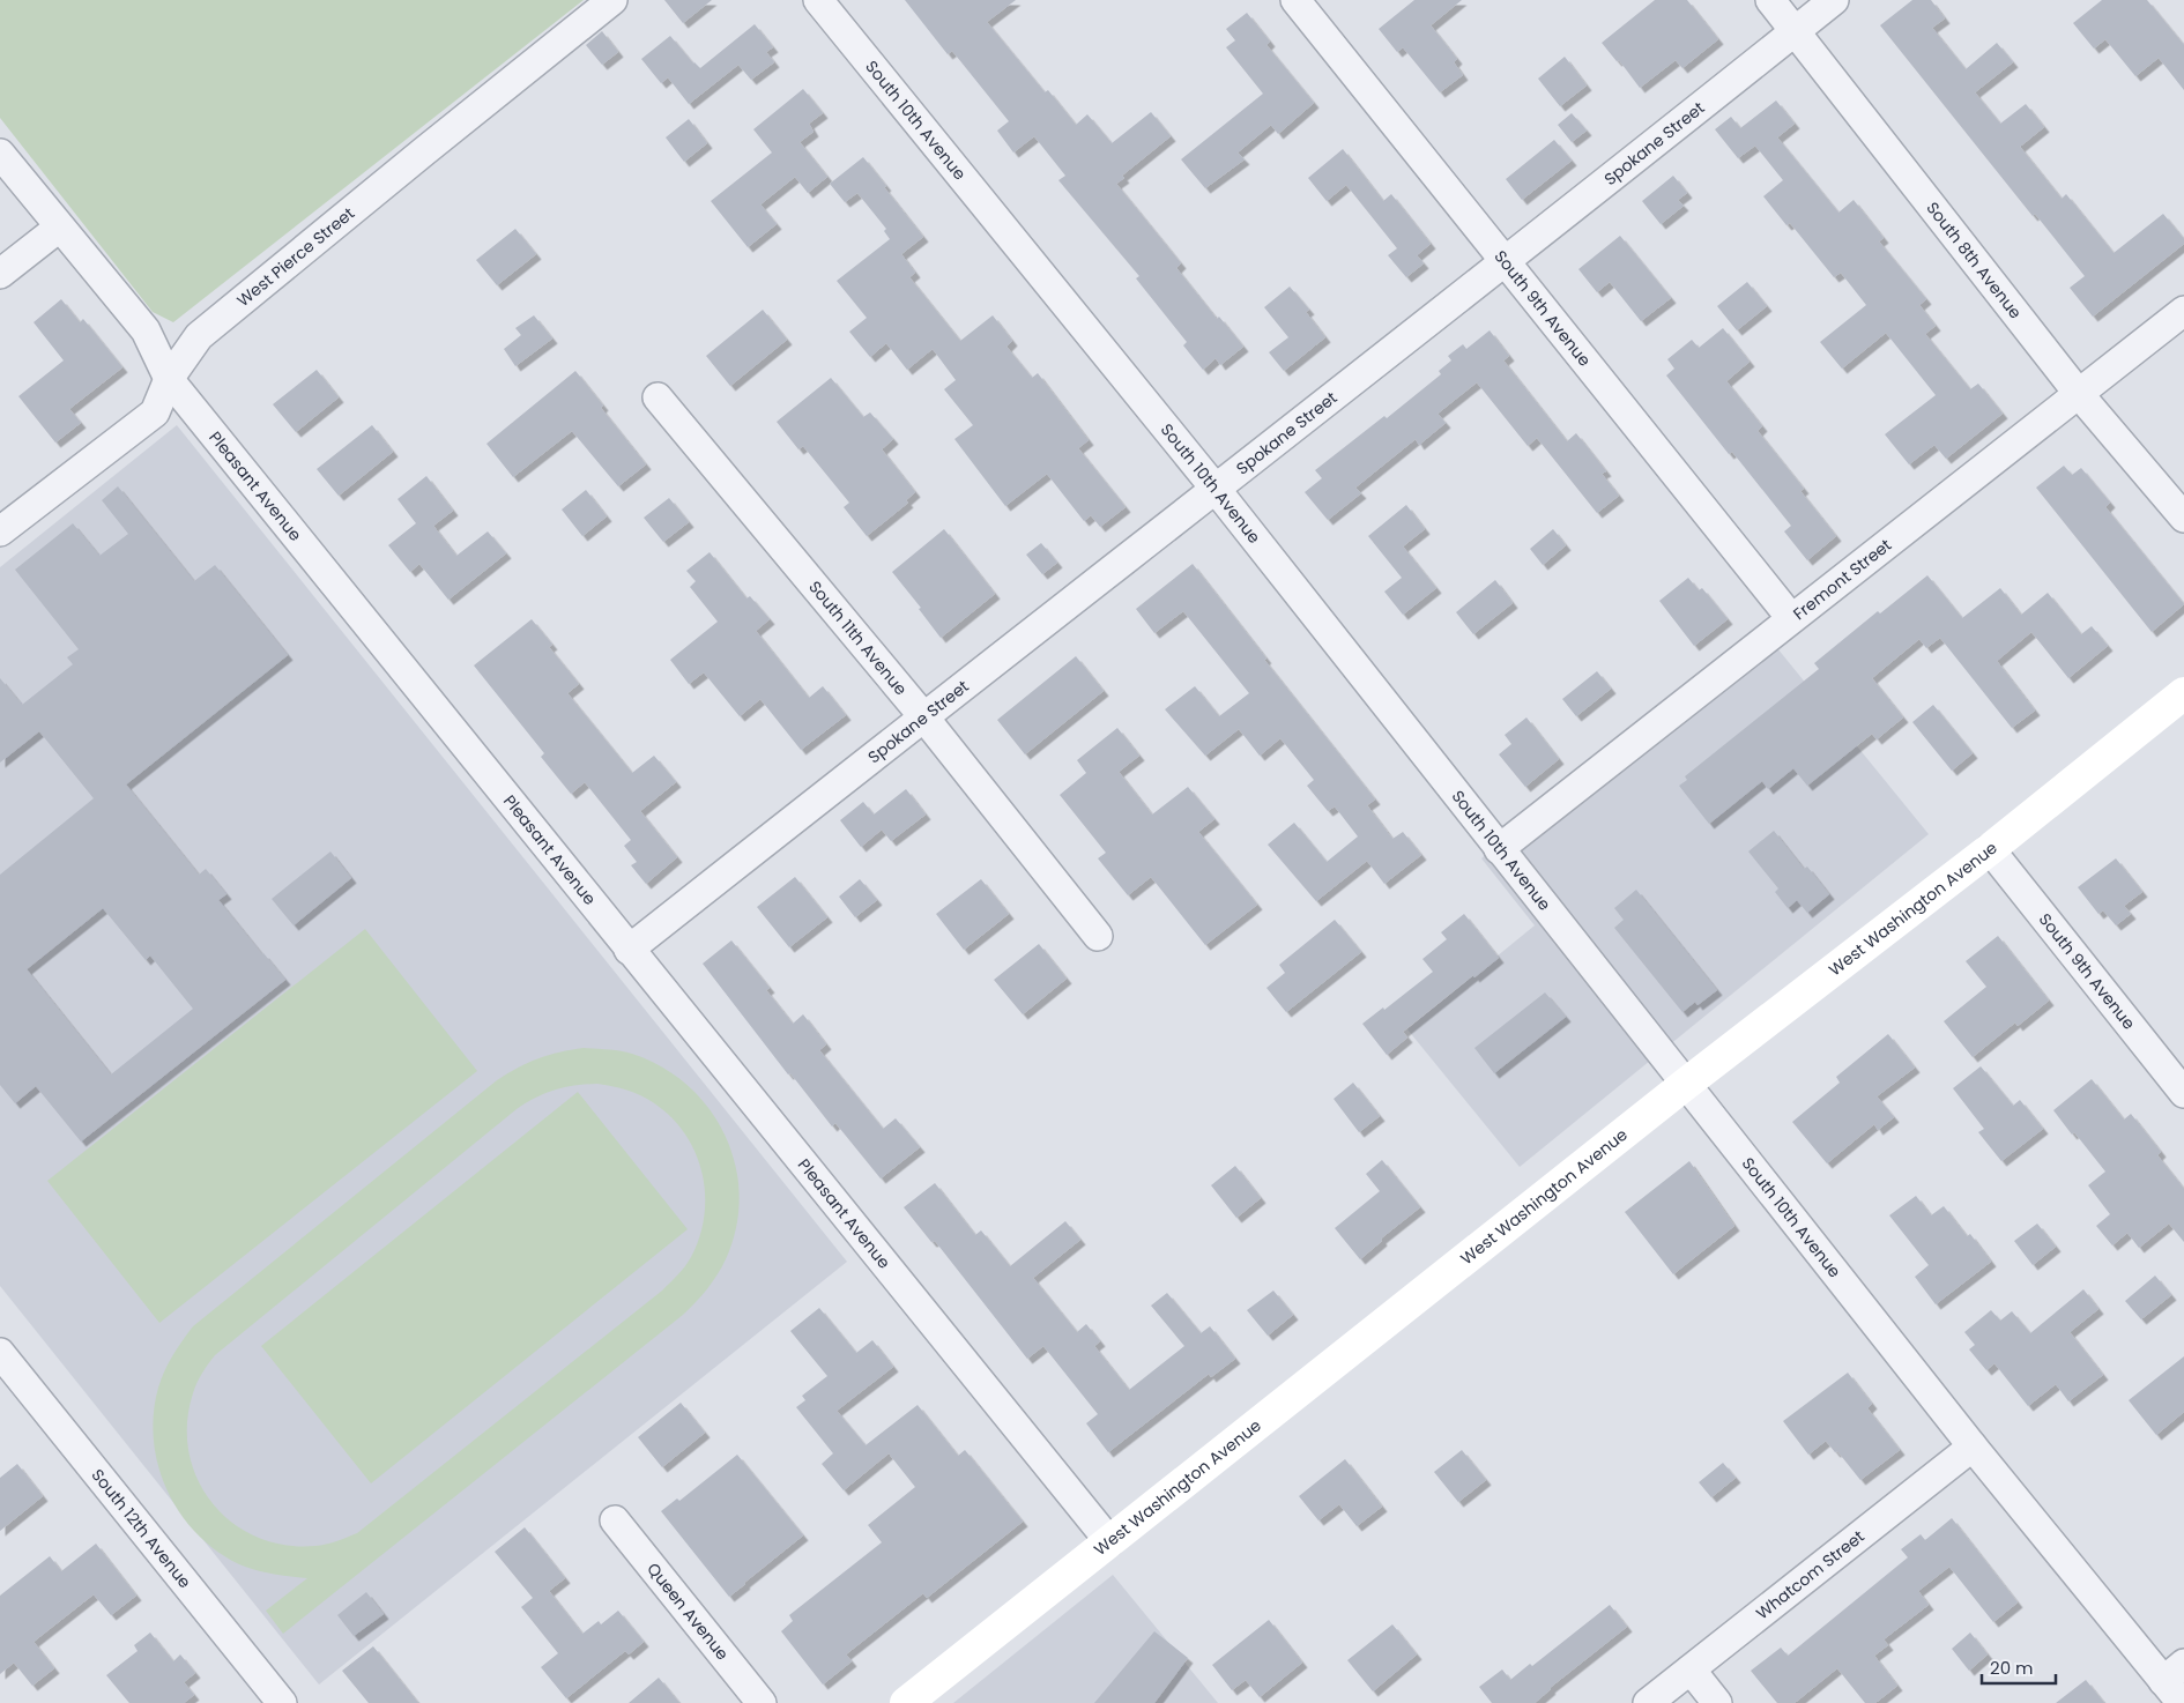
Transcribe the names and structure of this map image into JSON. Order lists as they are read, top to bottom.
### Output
{
  "streets": {
    "main road": ["West Washington Avenue"],
    "street": [
      "South 10th Avenue",
      "Spokane Street",
      "West Pierce Street",
      "South 8th Avenue",
      "South 9th Avenue",
      "Pleasant Avenue",
      "Fremont Street",
      "South 11th Avenue",
      "South 12th Avenue",
      "Whatcom Street",
      "Queen Avenue"
    ]
  },
  "crossings": [
    ["South 10th Avenue", "Spokane Street"],
    ["South 10th Avenue", "Fremont Street"],
    ["South 10th Avenue", "West Washington Avenue"],
    ["South 10th Avenue", "Whatcom Street"],
    ["Spokane Street", "South 8th Avenue"],
    ["Spokane Street", "South 9th Avenue"],
    ["Spokane Street", "Pleasant Avenue"],
    ["Spokane Street", "South 11th Avenue"],
    ["West Pierce Street", "Pleasant Avenue"],
    ["South 8th Avenue", "Fremont Street"],
    ["South 9th Avenue", "Fremont Street"],
    ["South 9th Avenue", "West Washington Avenue"],
    ["Pleasant Avenue", "West Washington Avenue"]
  ],
  "scale_bar": "20 m"
}
